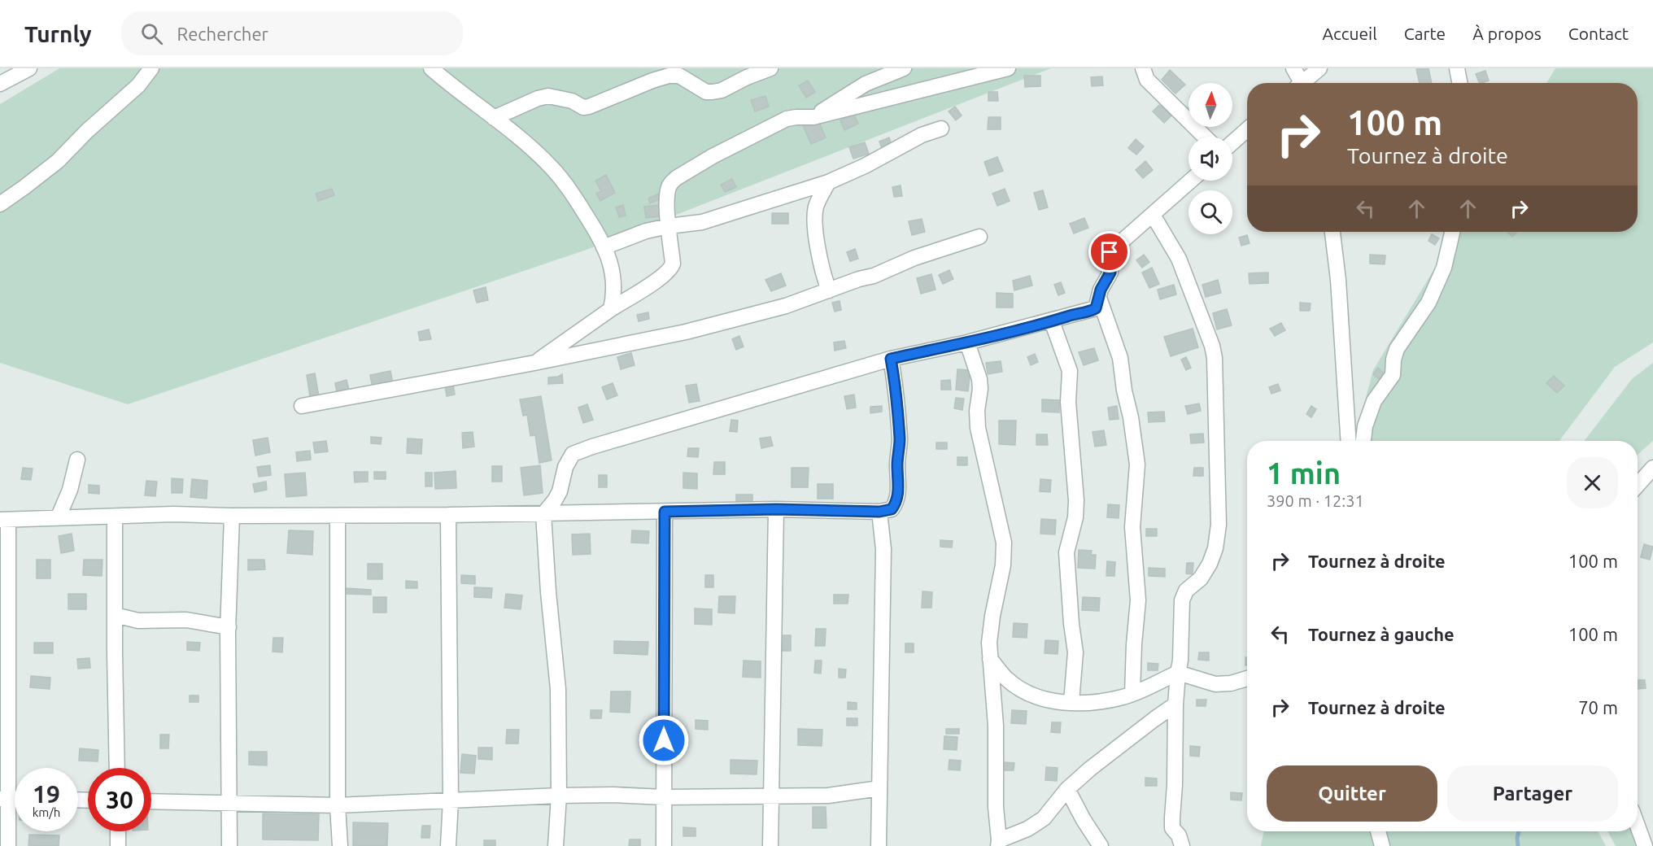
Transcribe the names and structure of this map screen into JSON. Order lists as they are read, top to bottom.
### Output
{
  "north": "top",
  "page": {
    "header": "Turnly",
    "search": "Rechercher",
    "nav": [
      "Accueil",
      "Carte",
      "À propos",
      "Contact"
    ],
    "turn": ["100 m", "Tournez à droite"],
    "heading": ["1 min", "390 m · 12:31"],
    "list": [
      {
        "name": "Tournez à droite",
        "value": "100 m"
      },
      {
        "name": "Tournez à gauche",
        "value": "100 m"
      },
      {
        "name": "Tournez à droite",
        "value": "70 m"
      }
    ],
    "buttons": ["Quitter", "Partager"],
    "speed": "19 km/h",
    "limit": "30"
  }
}
